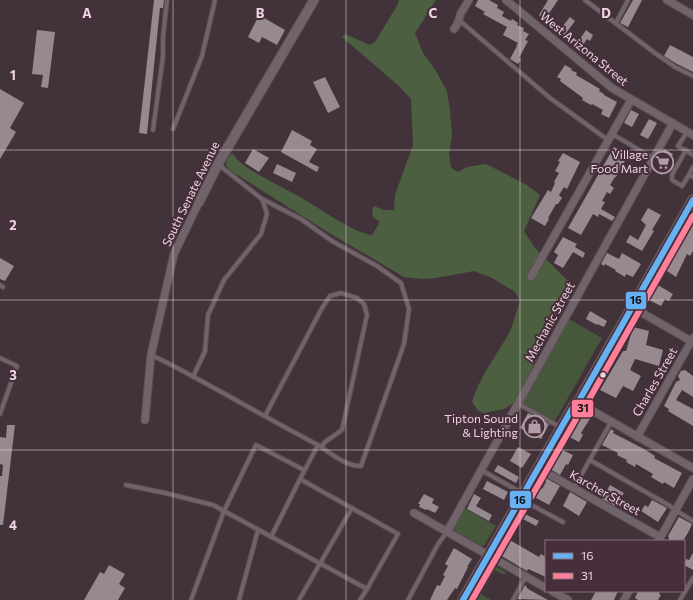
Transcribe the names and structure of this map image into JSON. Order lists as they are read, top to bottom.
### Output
{
  "streets": {
    "street": [
      "West Arizona Street",
      "South Senate Avenue",
      "Mechanic Street",
      "Charles Street",
      "Karcher Street"
    ]
  },
  "crossings": [
    ["West Arizona Street", "Mechanic Street"]
  ],
  "places": {
    "supermarket": ["Village Food Mart"],
    "shop": ["Tipton Sound & Lighting"]
  },
  "lines": ["transit line 16", "transit line 31"],
  "legend": ["16", "31"],
  "grid": {
    "columns": [
      "A",
      "B",
      "C",
      "D"
    ],
    "rows": [
      "1",
      "2",
      "3",
      "4"
    ]
  }
}
